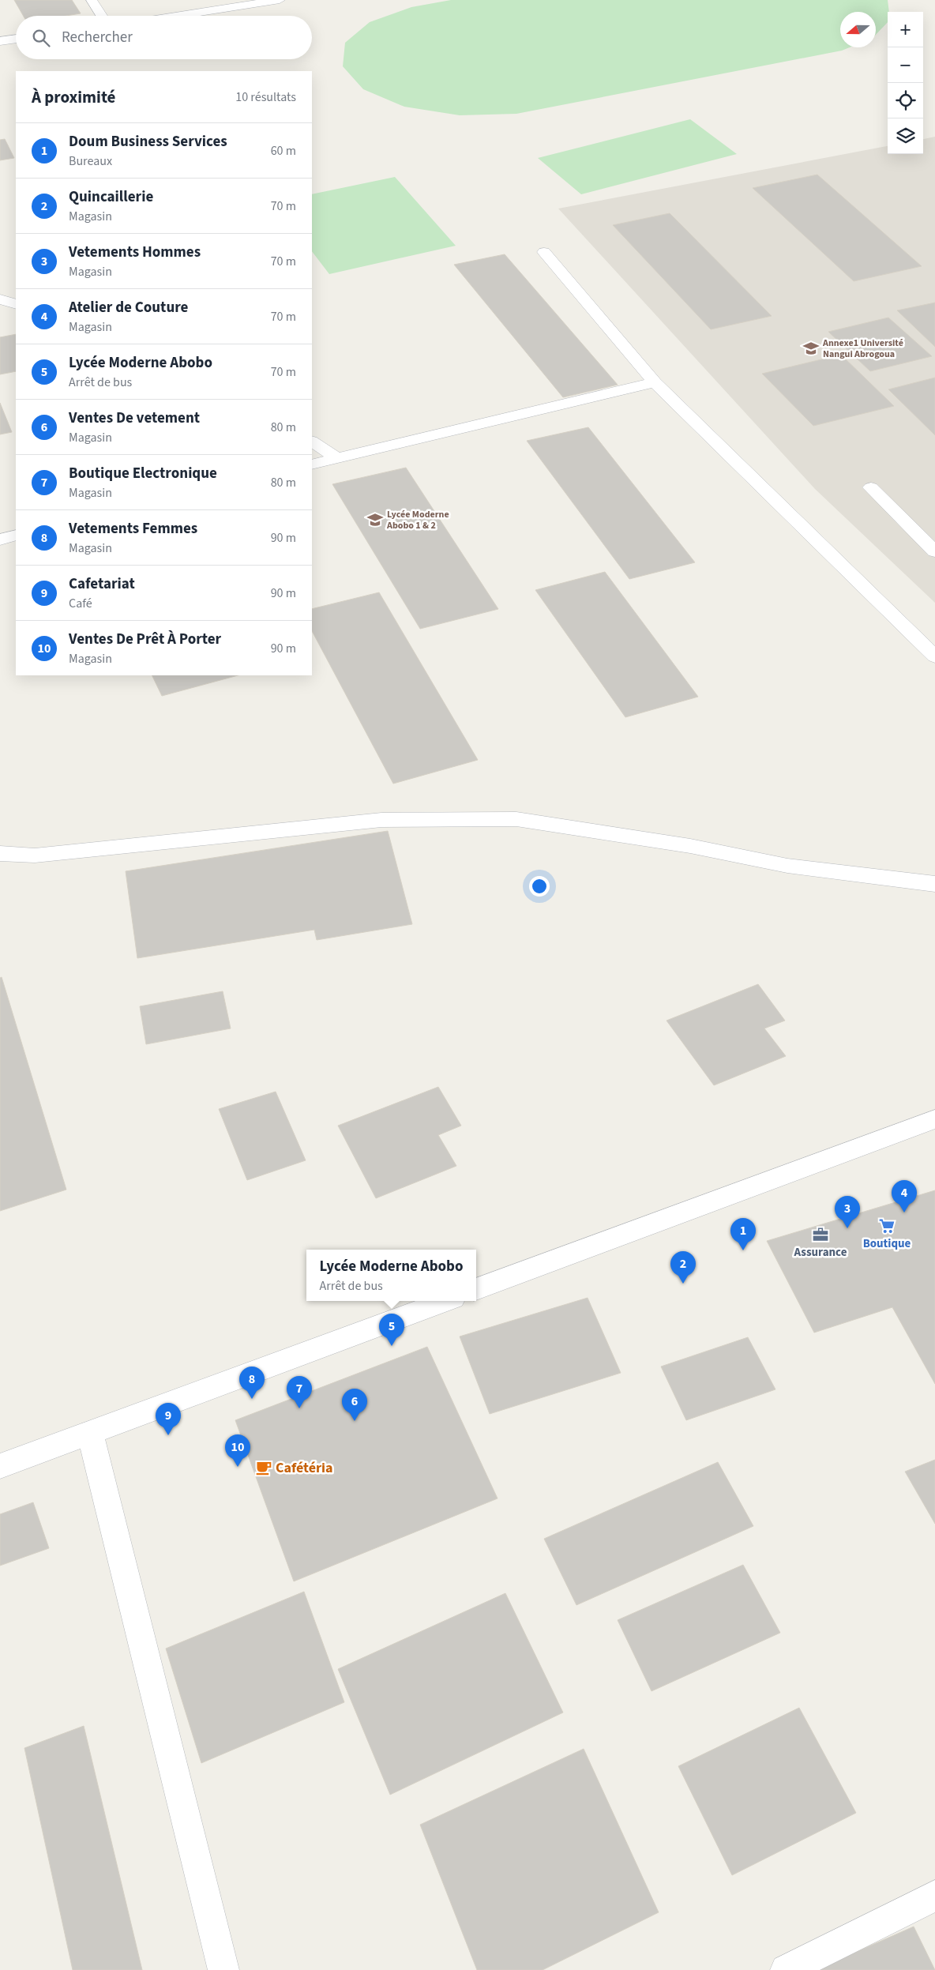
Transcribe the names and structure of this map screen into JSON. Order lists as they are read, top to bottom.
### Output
{
  "places": {
    "school or university": ["Annexe1 Université Nangui Abrogoua", "Lycée Moderne Abobo 1 & 2"],
    "supermarket": ["Boutique"],
    "office": ["Assurance"],
    "cafe": ["Cafétéria"]
  },
  "north": "left",
  "page": {
    "map_buttons": ["+", "−"],
    "search": "Rechercher",
    "heading": ["À proximité", "10 résultats"],
    "list": [
      {
        "mark": "1",
        "name": "Doum Business Services",
        "note": "Bureaux",
        "value": "60 m"
      },
      {
        "mark": "2",
        "name": "Quincaillerie",
        "note": "Magasin",
        "value": "70 m"
      },
      {
        "mark": "3",
        "name": "Vetements Hommes",
        "note": "Magasin",
        "value": "70 m"
      },
      {
        "mark": "4",
        "name": "Atelier de Couture",
        "note": "Magasin",
        "value": "70 m"
      },
      {
        "mark": "5",
        "name": "Lycée Moderne Abobo",
        "note": "Arrêt de bus",
        "value": "70 m"
      },
      {
        "mark": "6",
        "name": "Ventes De vetement",
        "note": "Magasin",
        "value": "80 m"
      },
      {
        "mark": "7",
        "name": "Boutique Electronique",
        "note": "Magasin",
        "value": "80 m"
      },
      {
        "mark": "8",
        "name": "Vetements Femmes",
        "note": "Magasin",
        "value": "90 m"
      },
      {
        "mark": "9",
        "name": "Cafetariat",
        "note": "Café",
        "value": "90 m"
      },
      {
        "mark": "10",
        "name": "Ventes De Prêt À Porter",
        "note": "Magasin",
        "value": "90 m"
      }
    ],
    "pins": [
      "4",
      "3",
      "1",
      "2",
      "5",
      "8",
      "7",
      "6",
      "9",
      "10"
    ],
    "popup": ["Lycée Moderne Abobo", "Arrêt de bus"]
  }
}
